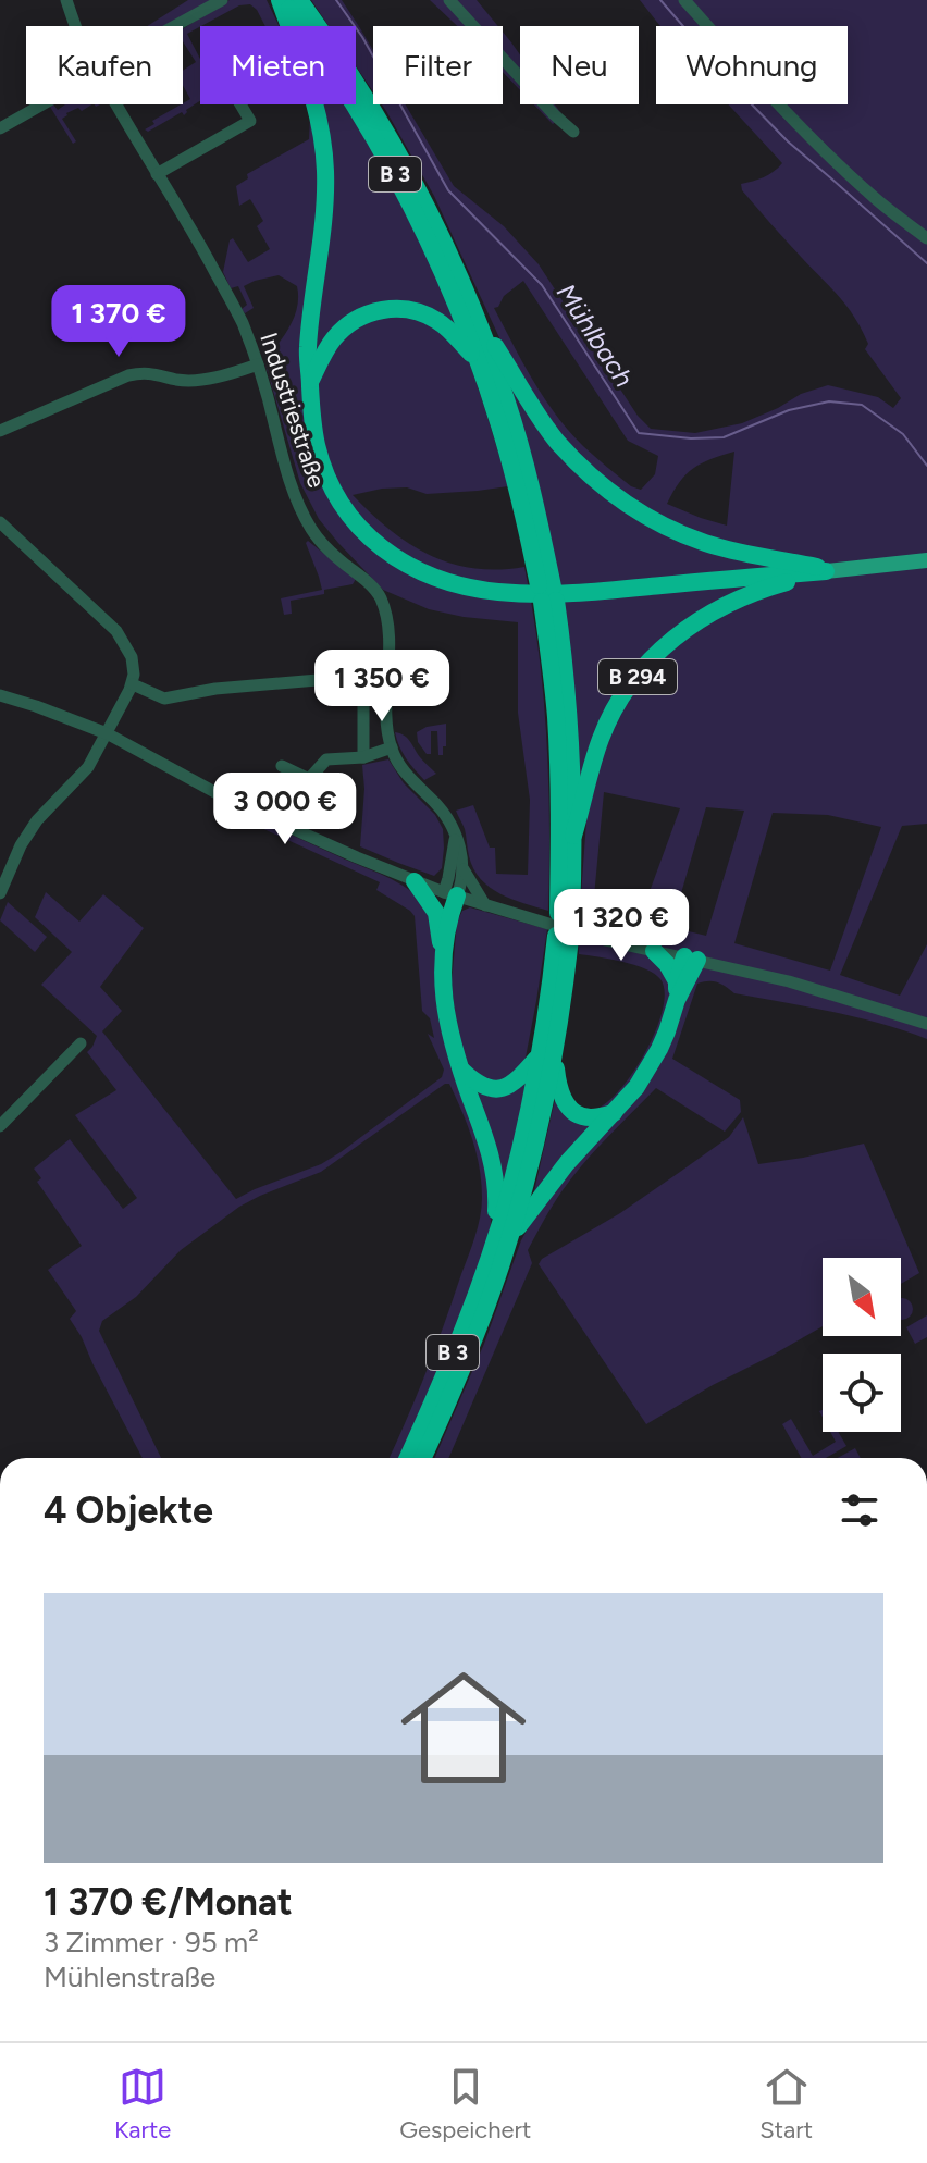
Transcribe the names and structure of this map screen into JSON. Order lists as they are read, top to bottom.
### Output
{
  "streets": {
    "highway": ["B 3", "B 294"],
    "street": ["Industriestraße"]
  },
  "crossings": [
    ["B 3", "B 294"]
  ],
  "water": ["Mühlbach"],
  "north": "bottom right",
  "page": {
    "chip": [
      "Kaufen",
      "Mieten",
      "Filter",
      "Neu",
      "Wohnung"
    ],
    "price": [
      "1 370 €",
      "1 350 €",
      "3 000 €",
      "1 320 €"
    ],
    "heading": "4 Objekte",
    "list": [
      {
        "name": "1 370 €/Monat",
        "note": "3 Zimmer · 95 m² · Mühlenstraße"
      }
    ],
    "tabs": ["Karte", "Gespeichert", "Start"]
  }
}
